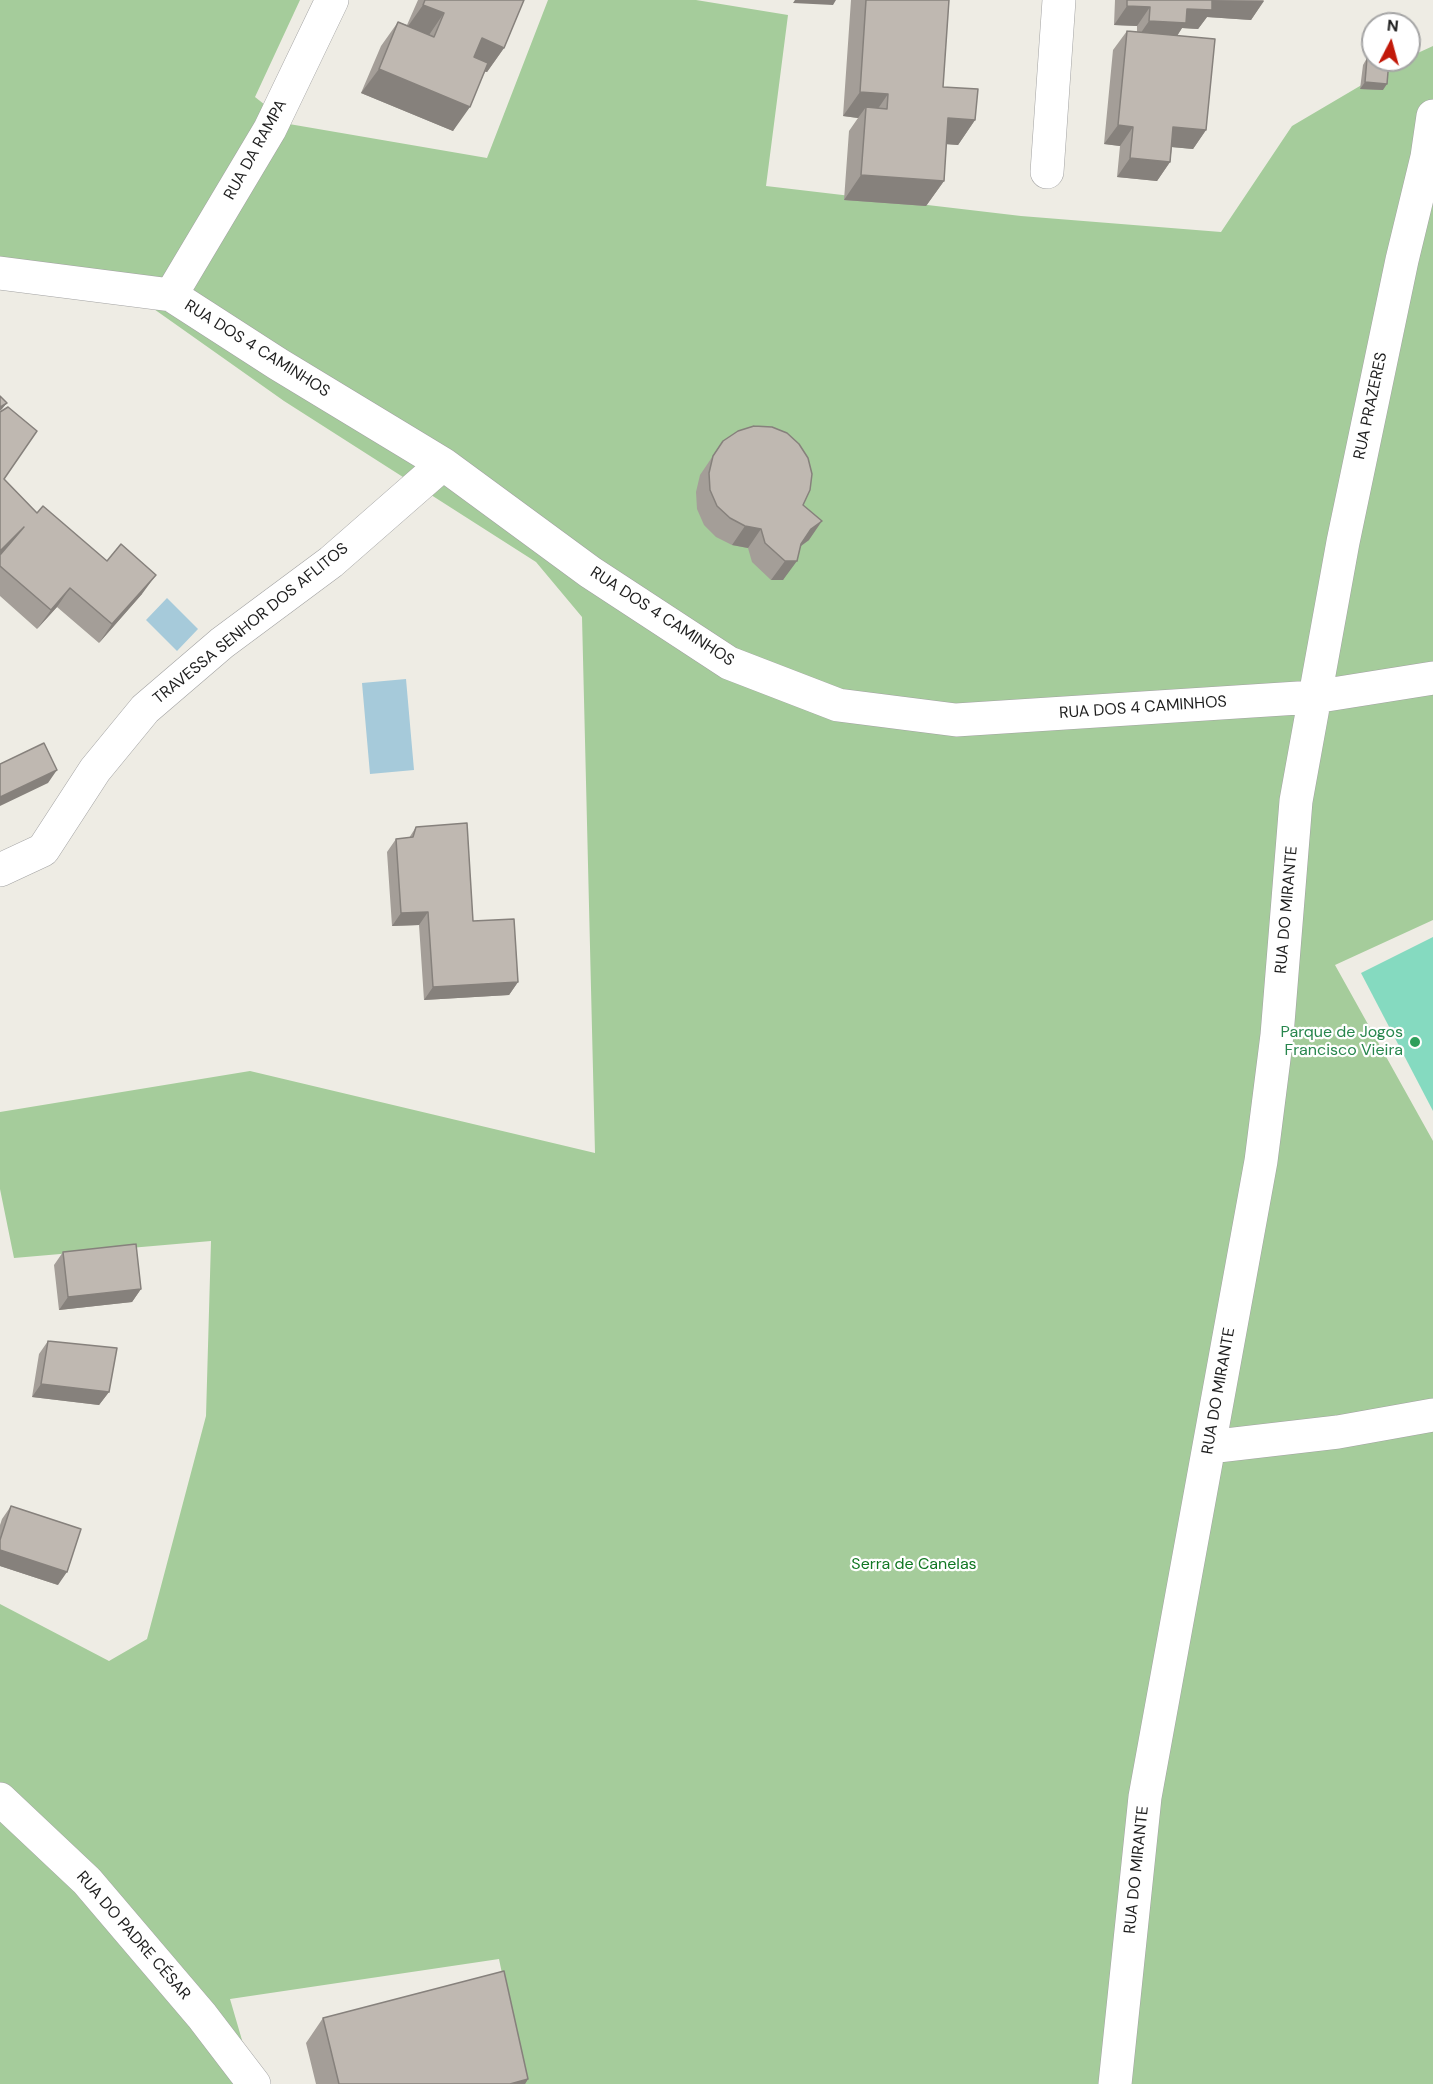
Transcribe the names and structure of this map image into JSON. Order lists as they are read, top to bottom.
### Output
{
  "streets": {
    "street": [
      "RUA DA RAMPA",
      "RUA DOS 4 CAMINHOS",
      "RUA PRAZERES",
      "TRAVESSA SENHOR DOS AFLITOS",
      "RUA DO MIRANTE",
      "RUA DO PADRE CÉSAR"
    ]
  },
  "crossings": [
    ["RUA DA RAMPA", "RUA DOS 4 CAMINHOS"],
    ["RUA DOS 4 CAMINHOS", "RUA PRAZERES"],
    ["RUA DOS 4 CAMINHOS", "TRAVESSA SENHOR DOS AFLITOS"],
    ["RUA DOS 4 CAMINHOS", "RUA DO MIRANTE"],
    ["RUA PRAZERES", "RUA DO MIRANTE"]
  ],
  "parks": ["Serra de Canelas"],
  "places": ["Parque de Jogos Francisco Vieira"],
  "north": "top"
}
